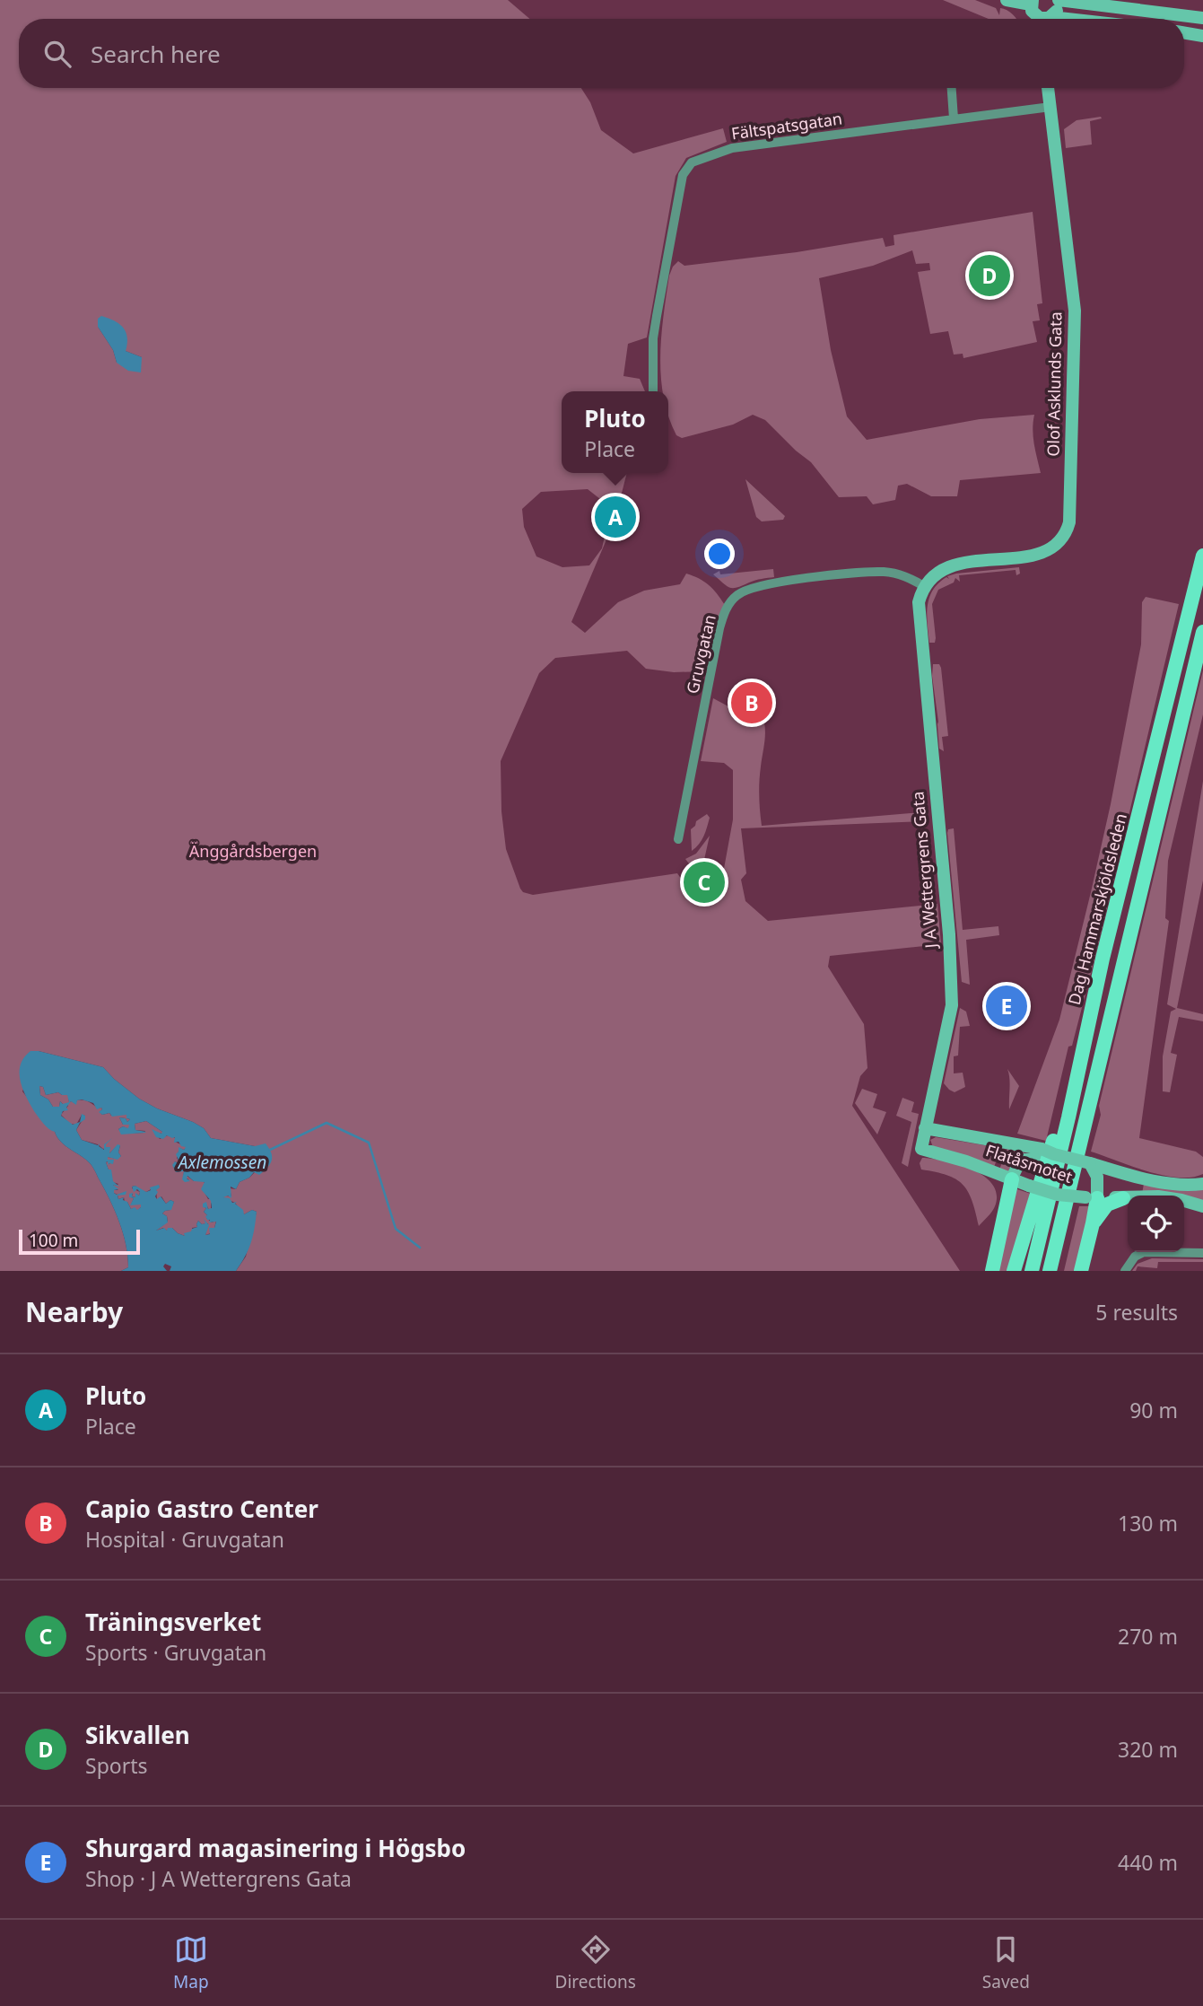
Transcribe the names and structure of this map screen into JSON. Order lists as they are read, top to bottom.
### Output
{
  "streets": {
    "main road": ["Dag Hammarskjöldsleden"],
    "street": [
      "Fältspatsgatan",
      "Olof Asklunds Gata",
      "Gruvgatan",
      "J A Wettergrens Gata",
      "Flatåsmotet"
    ]
  },
  "crossings": [
    ["Fältspatsgatan", "Olof Asklunds Gata"],
    ["Olof Asklunds Gata", "Gruvgatan"],
    ["Olof Asklunds Gata", "J A Wettergrens Gata"],
    ["Gruvgatan", "J A Wettergrens Gata"],
    ["J A Wettergrens Gata", "Flatåsmotet"]
  ],
  "water": ["Axlemossen"],
  "parks": ["Änggårdsbergen"],
  "scale_bar": "100 m",
  "page": {
    "search": "Search here",
    "pins": [
      "D",
      "A",
      "B",
      "C",
      "E"
    ],
    "popup": ["Pluto", "Place"],
    "scale": "100 m",
    "heading": ["Nearby", "5 results"],
    "list": [
      {
        "mark": "A",
        "name": "Pluto",
        "note": "Place",
        "value": "90 m"
      },
      {
        "mark": "B",
        "name": "Capio Gastro Center",
        "note": "Hospital · Gruvgatan",
        "value": "130 m"
      },
      {
        "mark": "C",
        "name": "Träningsverket",
        "note": "Sports · Gruvgatan",
        "value": "270 m"
      },
      {
        "mark": "D",
        "name": "Sikvallen",
        "note": "Sports",
        "value": "320 m"
      },
      {
        "mark": "E",
        "name": "Shurgard magasinering i Högsbo",
        "note": "Shop · J A Wettergrens Gata",
        "value": "440 m"
      }
    ],
    "nav": ["Map", "Directions", "Saved"]
  }
}
